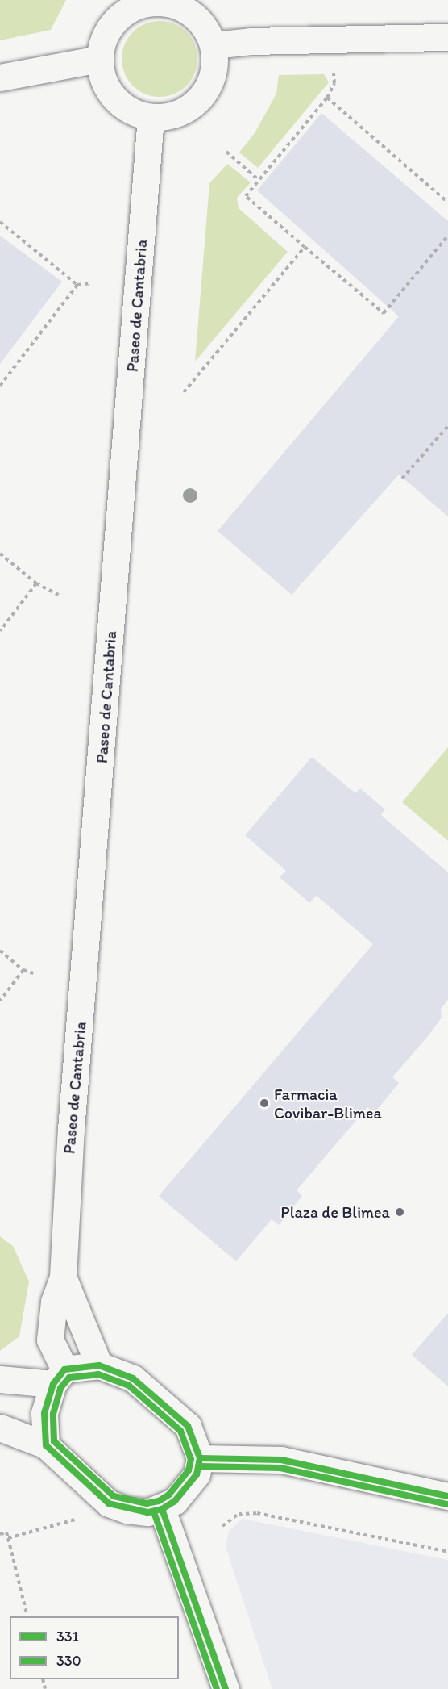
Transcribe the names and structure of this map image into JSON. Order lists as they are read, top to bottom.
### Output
{
  "streets": {
    "street": ["Paseo de Cantabria"]
  },
  "places": ["Farmacia Covibar-Blimea", "Plaza de Blimea"],
  "lines": ["transit line 331", "transit line 330"],
  "legend": ["331", "330"]
}
